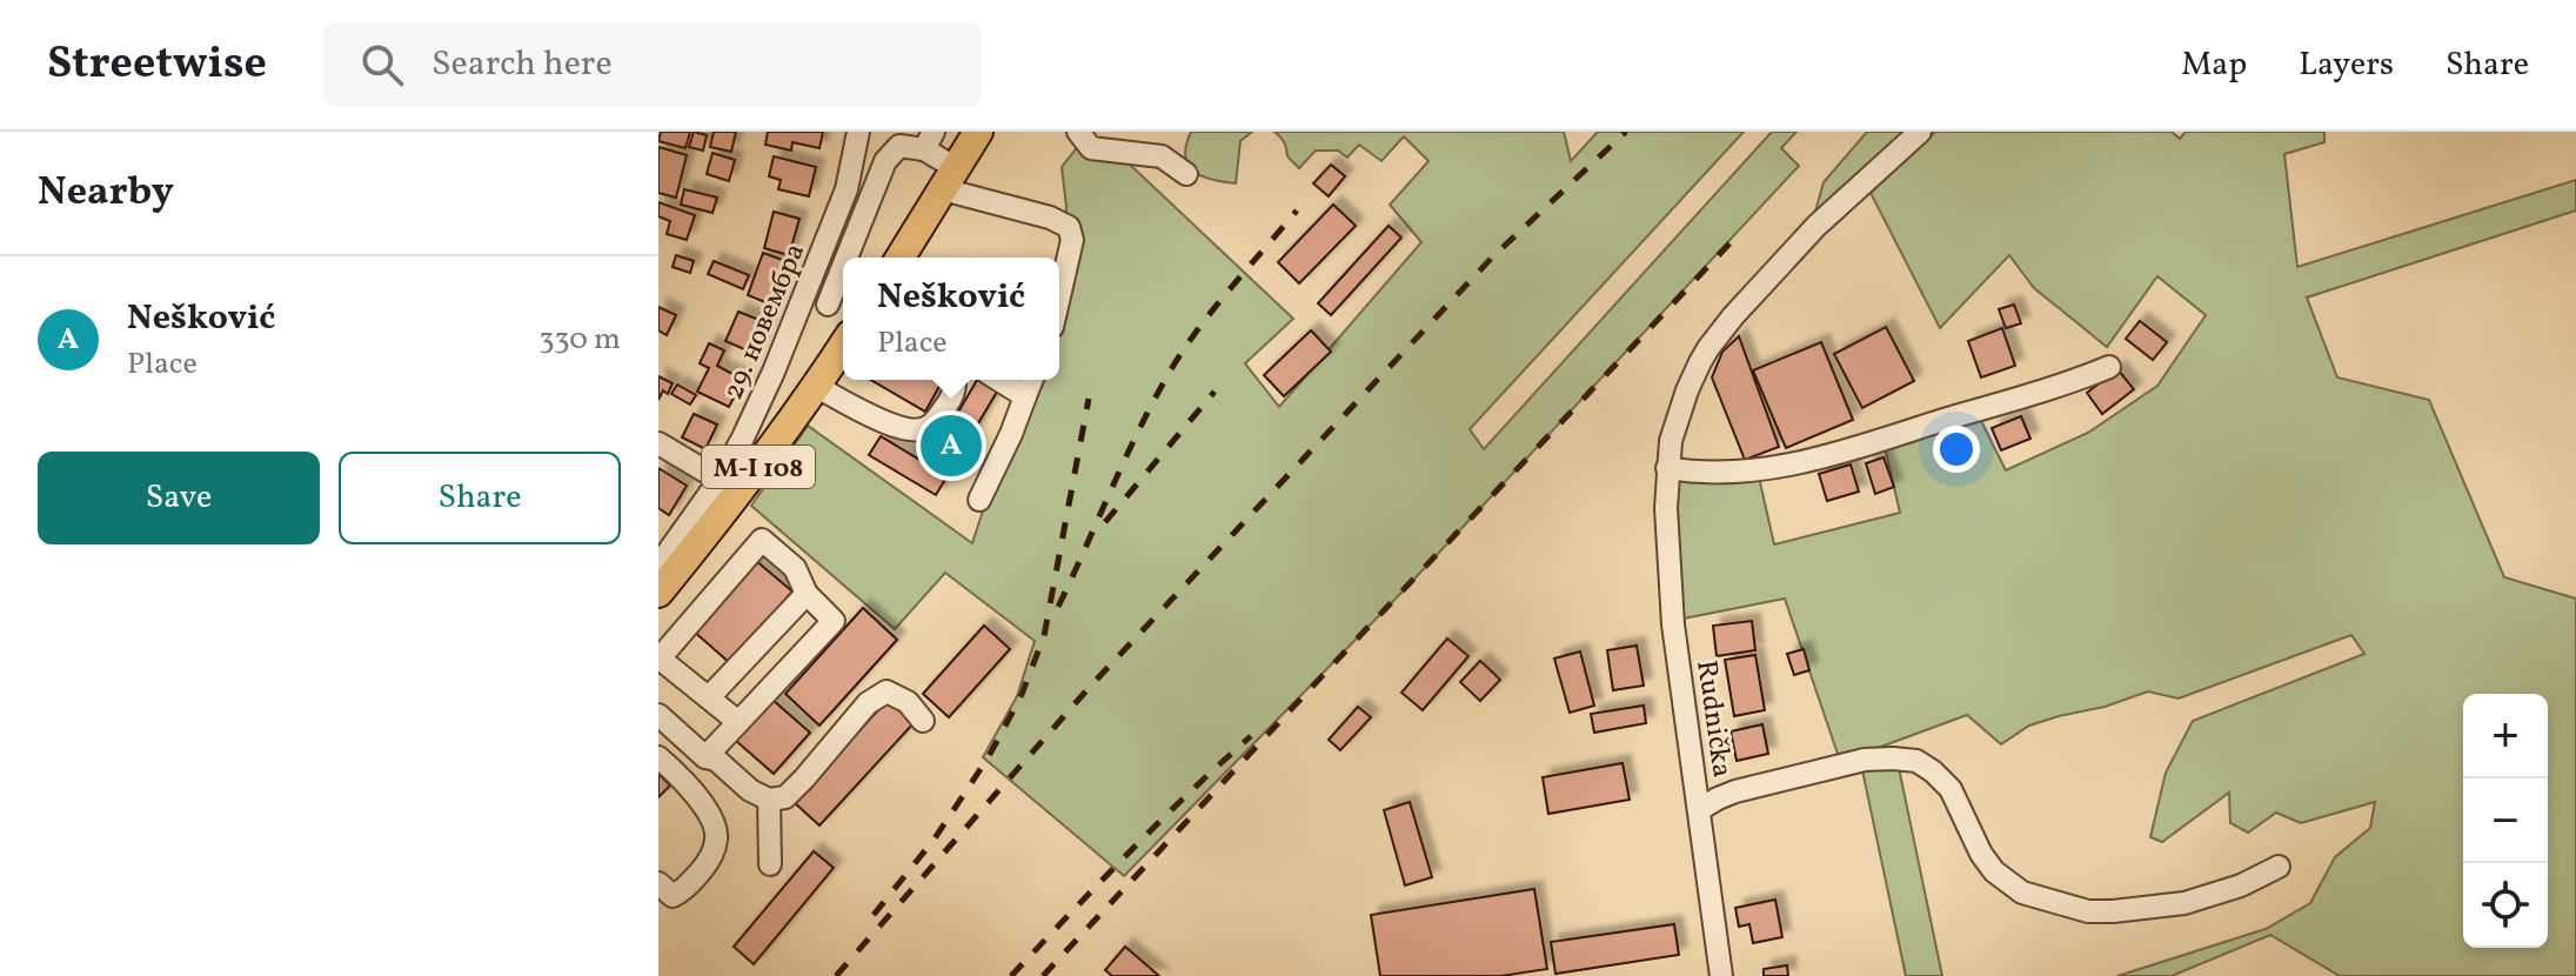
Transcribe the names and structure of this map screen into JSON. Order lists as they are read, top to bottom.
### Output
{
  "streets": {
    "main road": ["M-I 108"],
    "street": ["29. новембра", "Rudnička"]
  },
  "crossings": [
    ["29. новембра", "M-I 108"]
  ],
  "page": {
    "header": "Streetwise",
    "search": "Search here",
    "nav": ["Map", "Layers", "Share"],
    "heading": "Nearby",
    "list": [
      {
        "mark": "A",
        "name": "Nešković",
        "note": "Place",
        "value": "330 m"
      }
    ],
    "popup": ["Nešković", "Place"],
    "pins": "A",
    "buttons": ["Save", "Share"],
    "map_buttons": ["+", "−"]
  }
}
